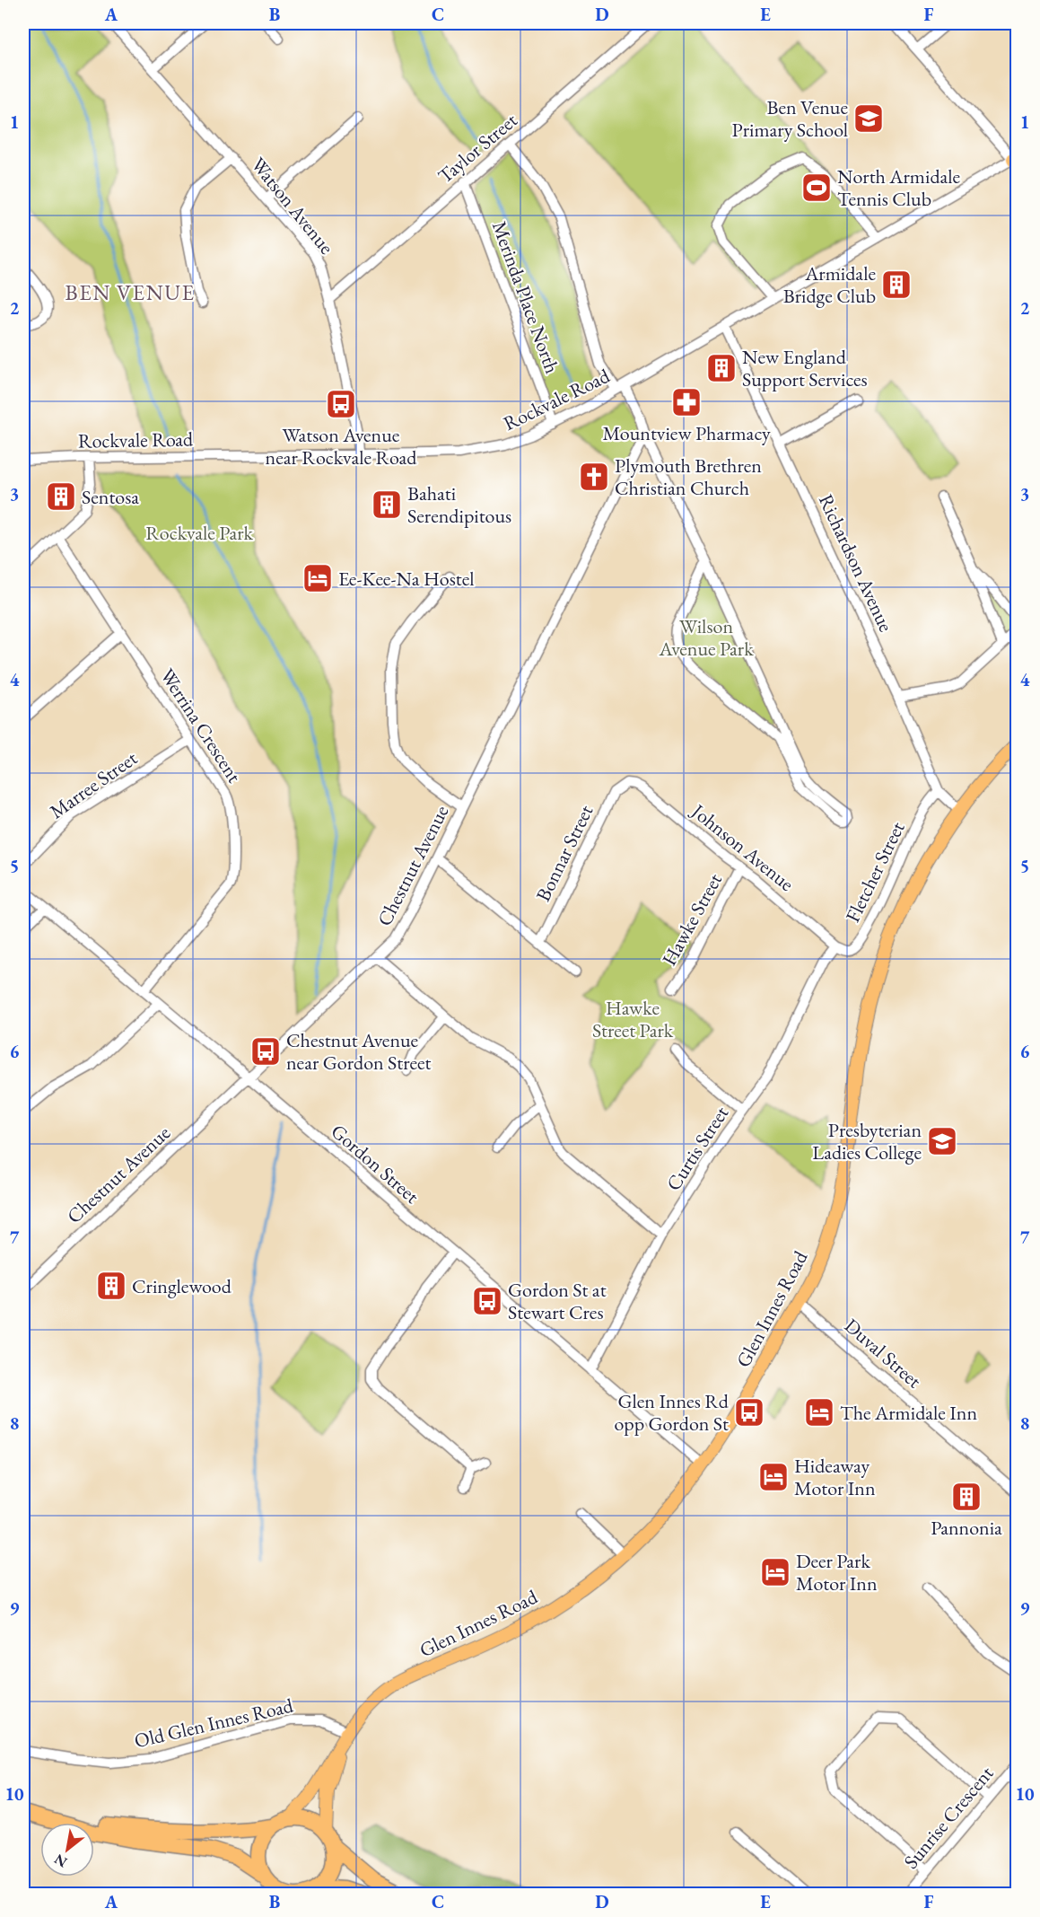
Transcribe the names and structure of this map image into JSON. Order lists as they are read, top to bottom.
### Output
{
  "streets": {
    "main road": ["Glen Innes Road"],
    "street": [
      "Taylor Street",
      "Watson Avenue",
      "Merinda Place North",
      "Rockvale Road",
      "Richardson Avenue",
      "Werrina Crescent",
      "Marree Street",
      "Johnson Avenue",
      "Bonnar Street",
      "Chestnut Avenue",
      "Fletcher Street",
      "Hawke Street",
      "Curtis Street",
      "Gordon Street",
      "Duval Street",
      "Old Glen Innes Road",
      "Sunrise Crescent"
    ]
  },
  "crossings": [
    ["Taylor Street", "Watson Avenue"],
    ["Taylor Street", "Merinda Place North"],
    ["Watson Avenue", "Rockvale Road"],
    ["Merinda Place North", "Rockvale Road"],
    ["Rockvale Road", "Richardson Avenue"],
    ["Richardson Avenue", "Fletcher Street"],
    ["Richardson Avenue", "Glen Innes Road"],
    ["Werrina Crescent", "Marree Street"],
    ["Werrina Crescent", "Gordon Street"],
    ["Johnson Avenue", "Bonnar Street"],
    ["Johnson Avenue", "Fletcher Street"],
    ["Johnson Avenue", "Hawke Street"],
    ["Johnson Avenue", "Curtis Street"],
    ["Chestnut Avenue", "Gordon Street"],
    ["Fletcher Street", "Curtis Street"],
    ["Curtis Street", "Gordon Street"],
    ["Gordon Street", "Glen Innes Road"],
    ["Glen Innes Road", "Duval Street"],
    ["Glen Innes Road", "Old Glen Innes Road"]
  ],
  "districts": ["BEN VENUE"],
  "parks": ["Rockvale Park", "Wilson Avenue Park", "Hawke Street Park"],
  "places": {
    "school or university": ["Ben Venue Primary School", "Presbyterian Ladies College"],
    "sports": ["North Armidale Tennis Club"],
    "building": [
      "Armidale Bridge Club",
      "New England Support Services",
      "Sentosa",
      "Bahati Serendipitous",
      "Cringlewood",
      "Pannonia"
    ],
    "pharmacy": ["Mountview Pharmacy"],
    "bus stop": [
      "Watson Avenue near Rockvale Road",
      "Chestnut Avenue near Gordon Street",
      "Gordon St at Stewart Cres",
      "Glen Innes Rd opp Gordon St"
    ],
    "church": ["Plymouth Brethren Christian Church"],
    "hotel": [
      "Ee-Kee-Na Hostel",
      "The Armidale Inn",
      "Hideaway Motor Inn",
      "Deer Park Motor Inn"
    ]
  },
  "north": "bottom left",
  "grid": {
    "columns": [
      "A",
      "B",
      "C",
      "D",
      "E",
      "F"
    ],
    "rows": [
      "1",
      "2",
      "3",
      "4",
      "5",
      "6",
      "7",
      "8",
      "9",
      "10"
    ]
  }
}
